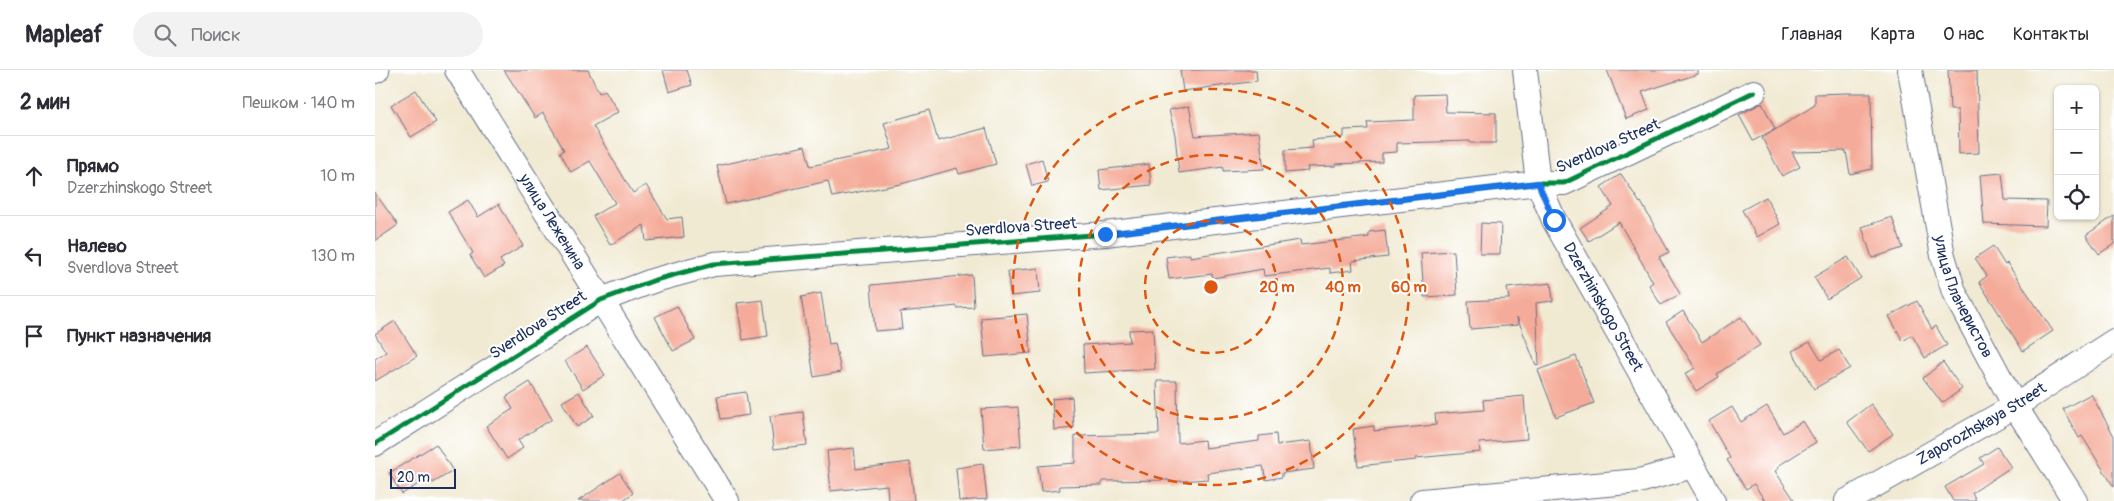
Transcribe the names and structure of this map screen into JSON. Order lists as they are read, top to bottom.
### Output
{
  "streets": {
    "street": [
      "Sverdlova Street",
      "улица Леженина",
      "улица Планеристов",
      "Dzerzhinskogo Street",
      "Zaporozhskaya Street"
    ]
  },
  "crossings": [
    ["Sverdlova Street", "улица Леженина"],
    ["Sverdlova Street", "Dzerzhinskogo Street"],
    ["улица Планеристов", "Zaporozhskaya Street"]
  ],
  "scale_bar": "20 m",
  "page": {
    "header": "Mapleaf",
    "search": "Поиск",
    "nav": [
      "Главная",
      "Карта",
      "О нас",
      "Контакты"
    ],
    "heading": ["2 мин", "Пешком · 140 m"],
    "map_buttons": ["+", "−"],
    "list": [
      ["Прямо", "Dzerzhinskogo Street", "10 m"],
      ["Налево", "Sverdlova Street", "130 m"],
      "Пункт назначения"
    ],
    "scale": "20 m"
  },
  "rings": ["20 m", "40 m", "60 m"]
}
